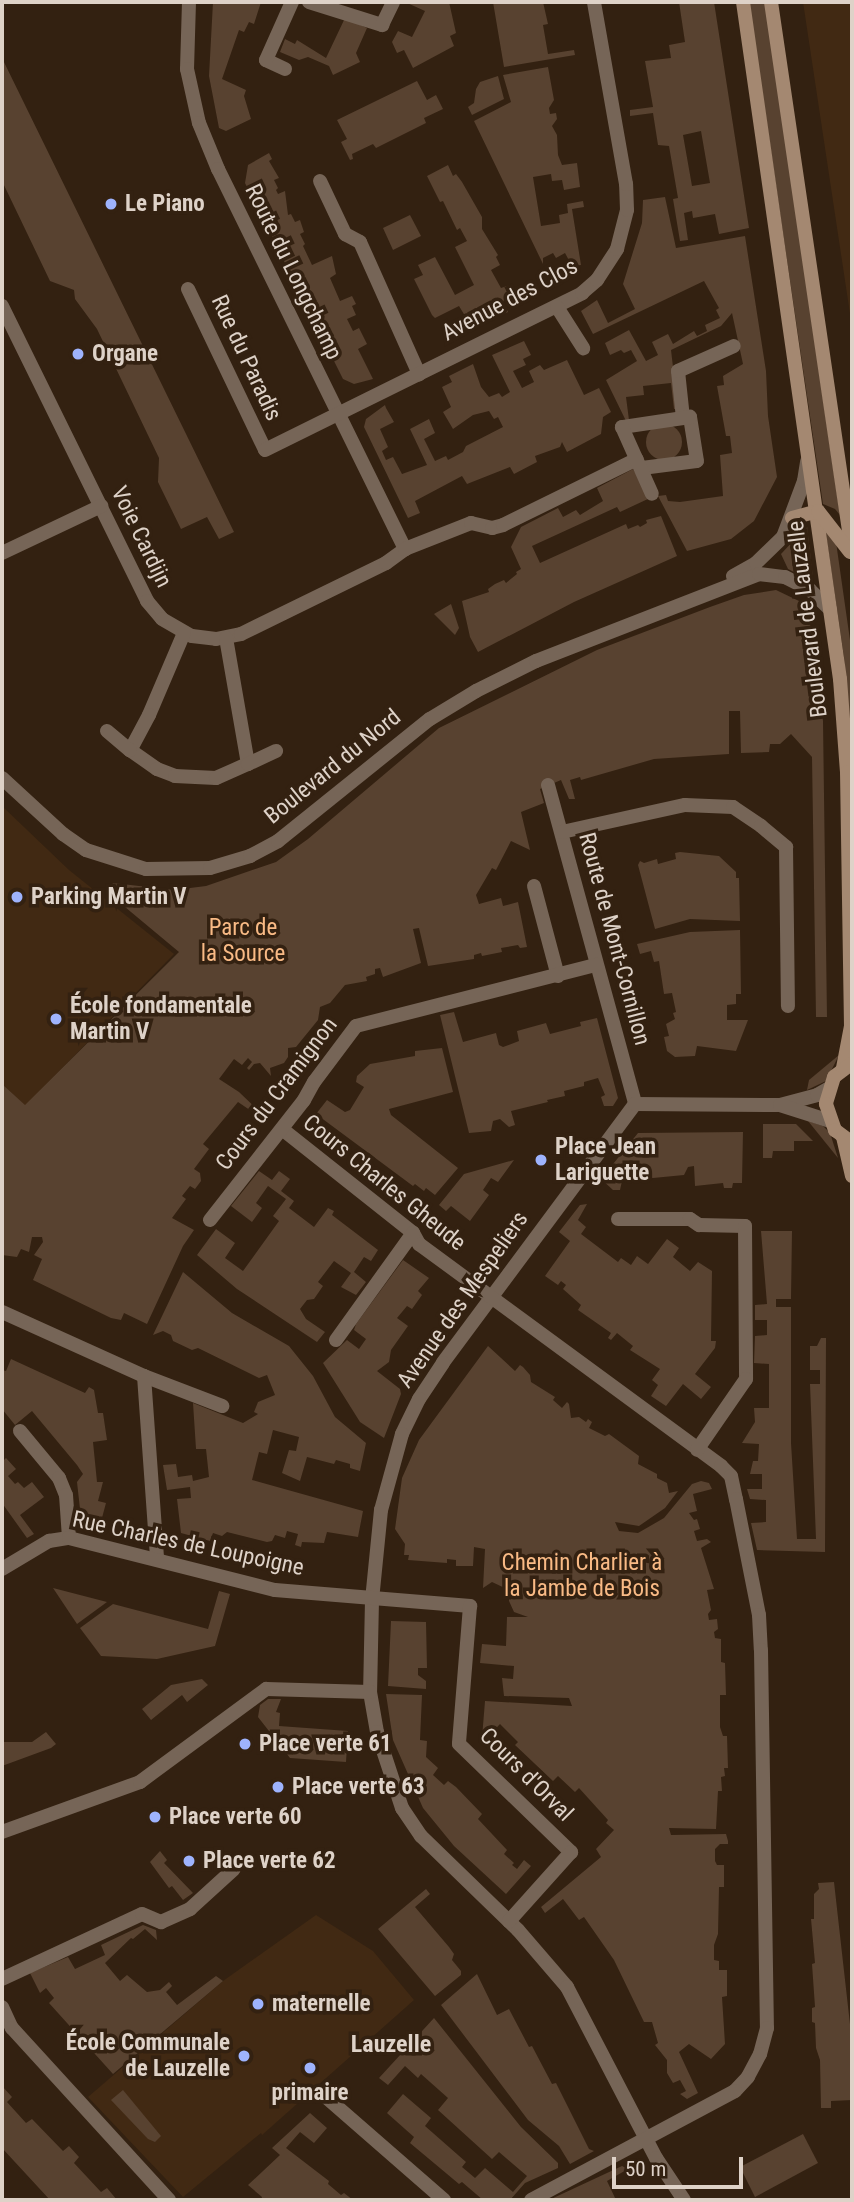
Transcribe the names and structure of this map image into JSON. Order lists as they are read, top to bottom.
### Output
{
  "streets": {
    "main road": ["Boulevard de Lauzelle"],
    "street": [
      "Route du Longchamp",
      "Avenue des Clos",
      "Rue du Paradis",
      "Voie Cardijn",
      "Boulevard du Nord",
      "Route de Mont-Cornillon",
      "Cours du Cramignon",
      "Cours Charles Gheude",
      "Avenue des Mespeliers",
      "Rue Charles de Loupoigne",
      "Cours d'Orval"
    ]
  },
  "crossings": [
    ["Route du Longchamp", "Avenue des Clos"],
    ["Route du Longchamp", "Rue du Paradis"],
    ["Route du Longchamp", "Voie Cardijn"],
    ["Avenue des Clos", "Rue du Paradis"],
    ["Boulevard de Lauzelle", "Boulevard du Nord"],
    ["Route de Mont-Cornillon", "Cours du Cramignon"],
    ["Route de Mont-Cornillon", "Avenue des Mespeliers"],
    ["Cours du Cramignon", "Cours Charles Gheude"],
    ["Cours Charles Gheude", "Avenue des Mespeliers"],
    ["Avenue des Mespeliers", "Rue Charles de Loupoigne"],
    ["Avenue des Mespeliers", "Cours d'Orval"],
    ["Rue Charles de Loupoigne", "Cours d'Orval"]
  ],
  "districts": ["Lauzelle"],
  "parks": ["Parc de la Source", "Chemin Charlier à la Jambe de Bois"],
  "places": [
    "Le Piano",
    "Organe",
    "Parking Martin V",
    "École fondamentale Martin V",
    "Place Jean Lariguette",
    "Place verte 61",
    "Place verte 63",
    "Place verte 60",
    "Place verte 62",
    "maternelle",
    "École Communale de Lauzelle",
    "primaire"
  ],
  "scale_bar": "50 m"
}
